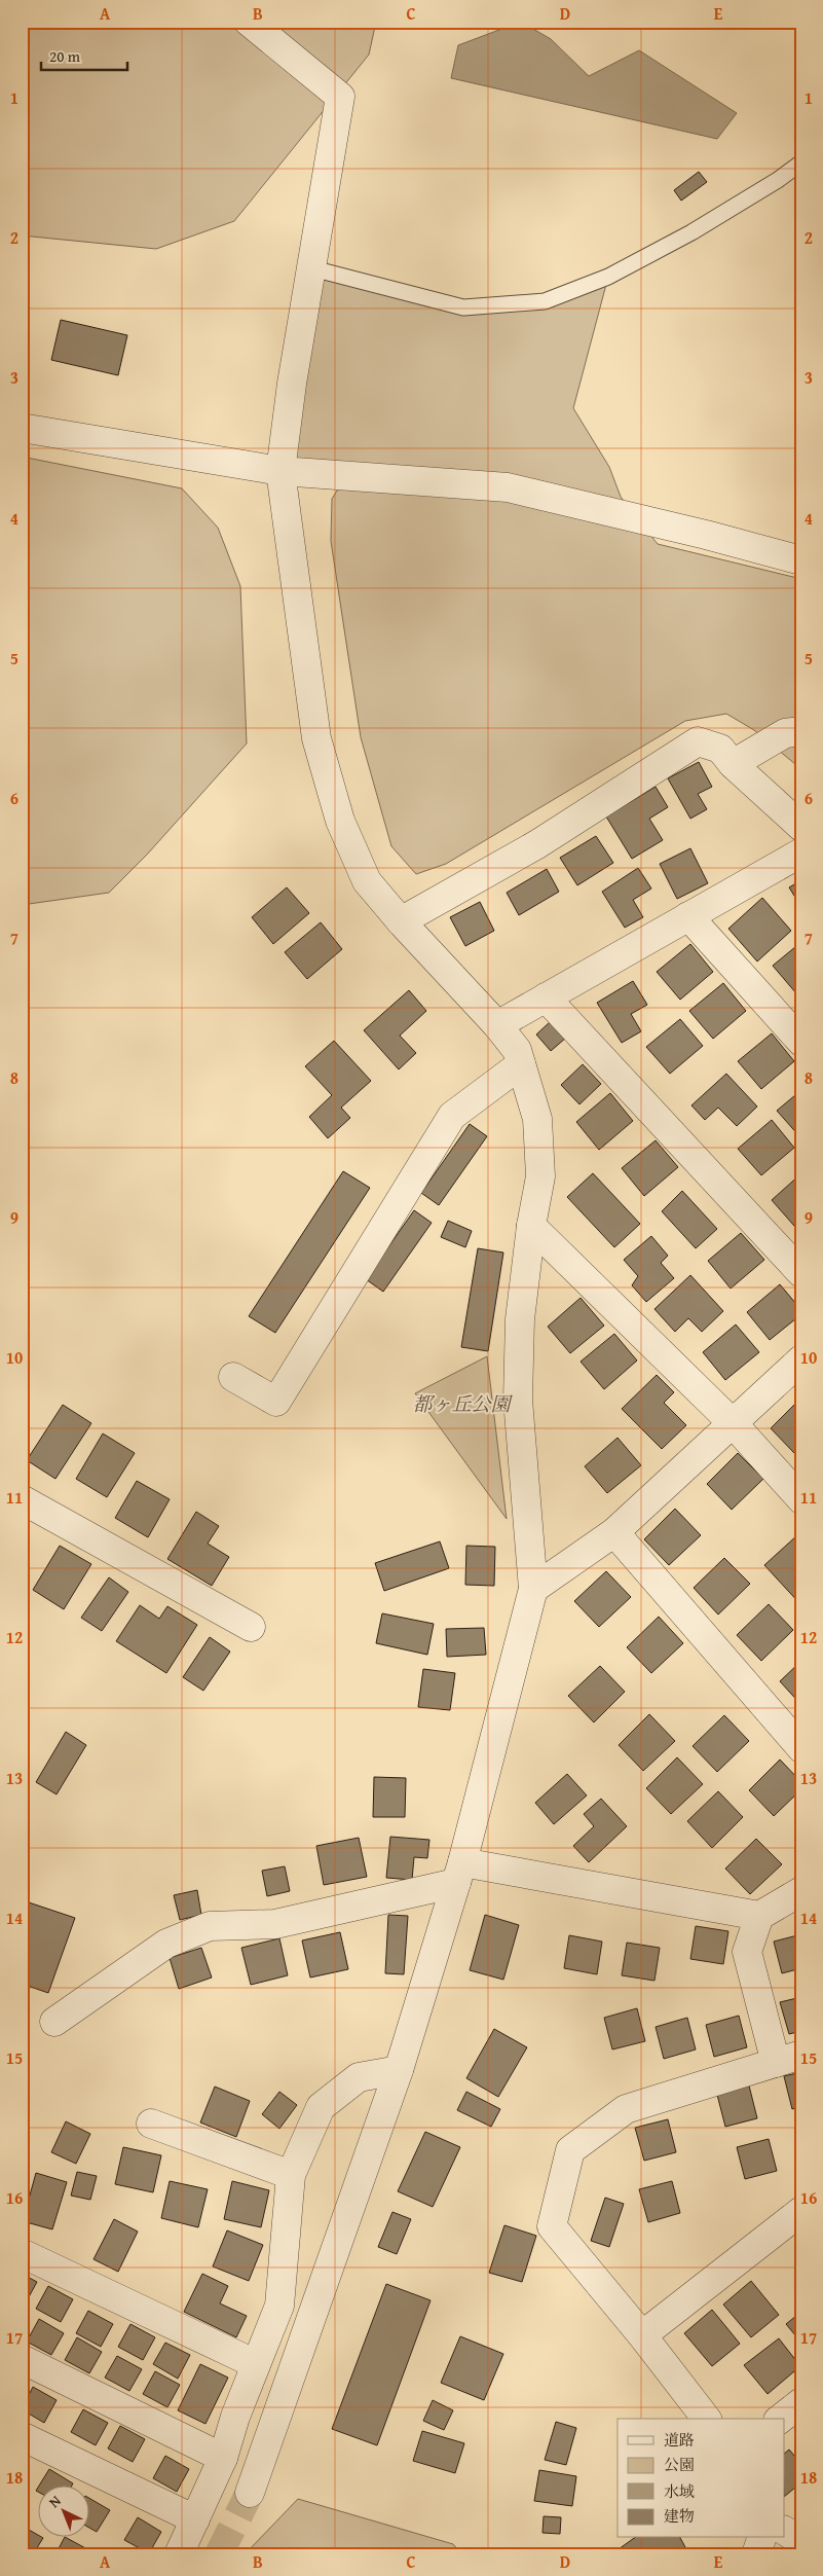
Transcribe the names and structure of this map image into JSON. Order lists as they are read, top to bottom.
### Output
{
  "parks": ["都ヶ丘公園"],
  "legend": [
    "道路",
    "公園",
    "水域",
    "建物"
  ],
  "scale_bar": "20 m",
  "north": "top left",
  "grid": {
    "columns": [
      "A",
      "B",
      "C",
      "D",
      "E"
    ],
    "rows": [
      "1",
      "2",
      "3",
      "4",
      "5",
      "6",
      "7",
      "8",
      "9",
      "10",
      "11",
      "12",
      "13",
      "14",
      "15",
      "16",
      "17",
      "18"
    ]
  }
}
